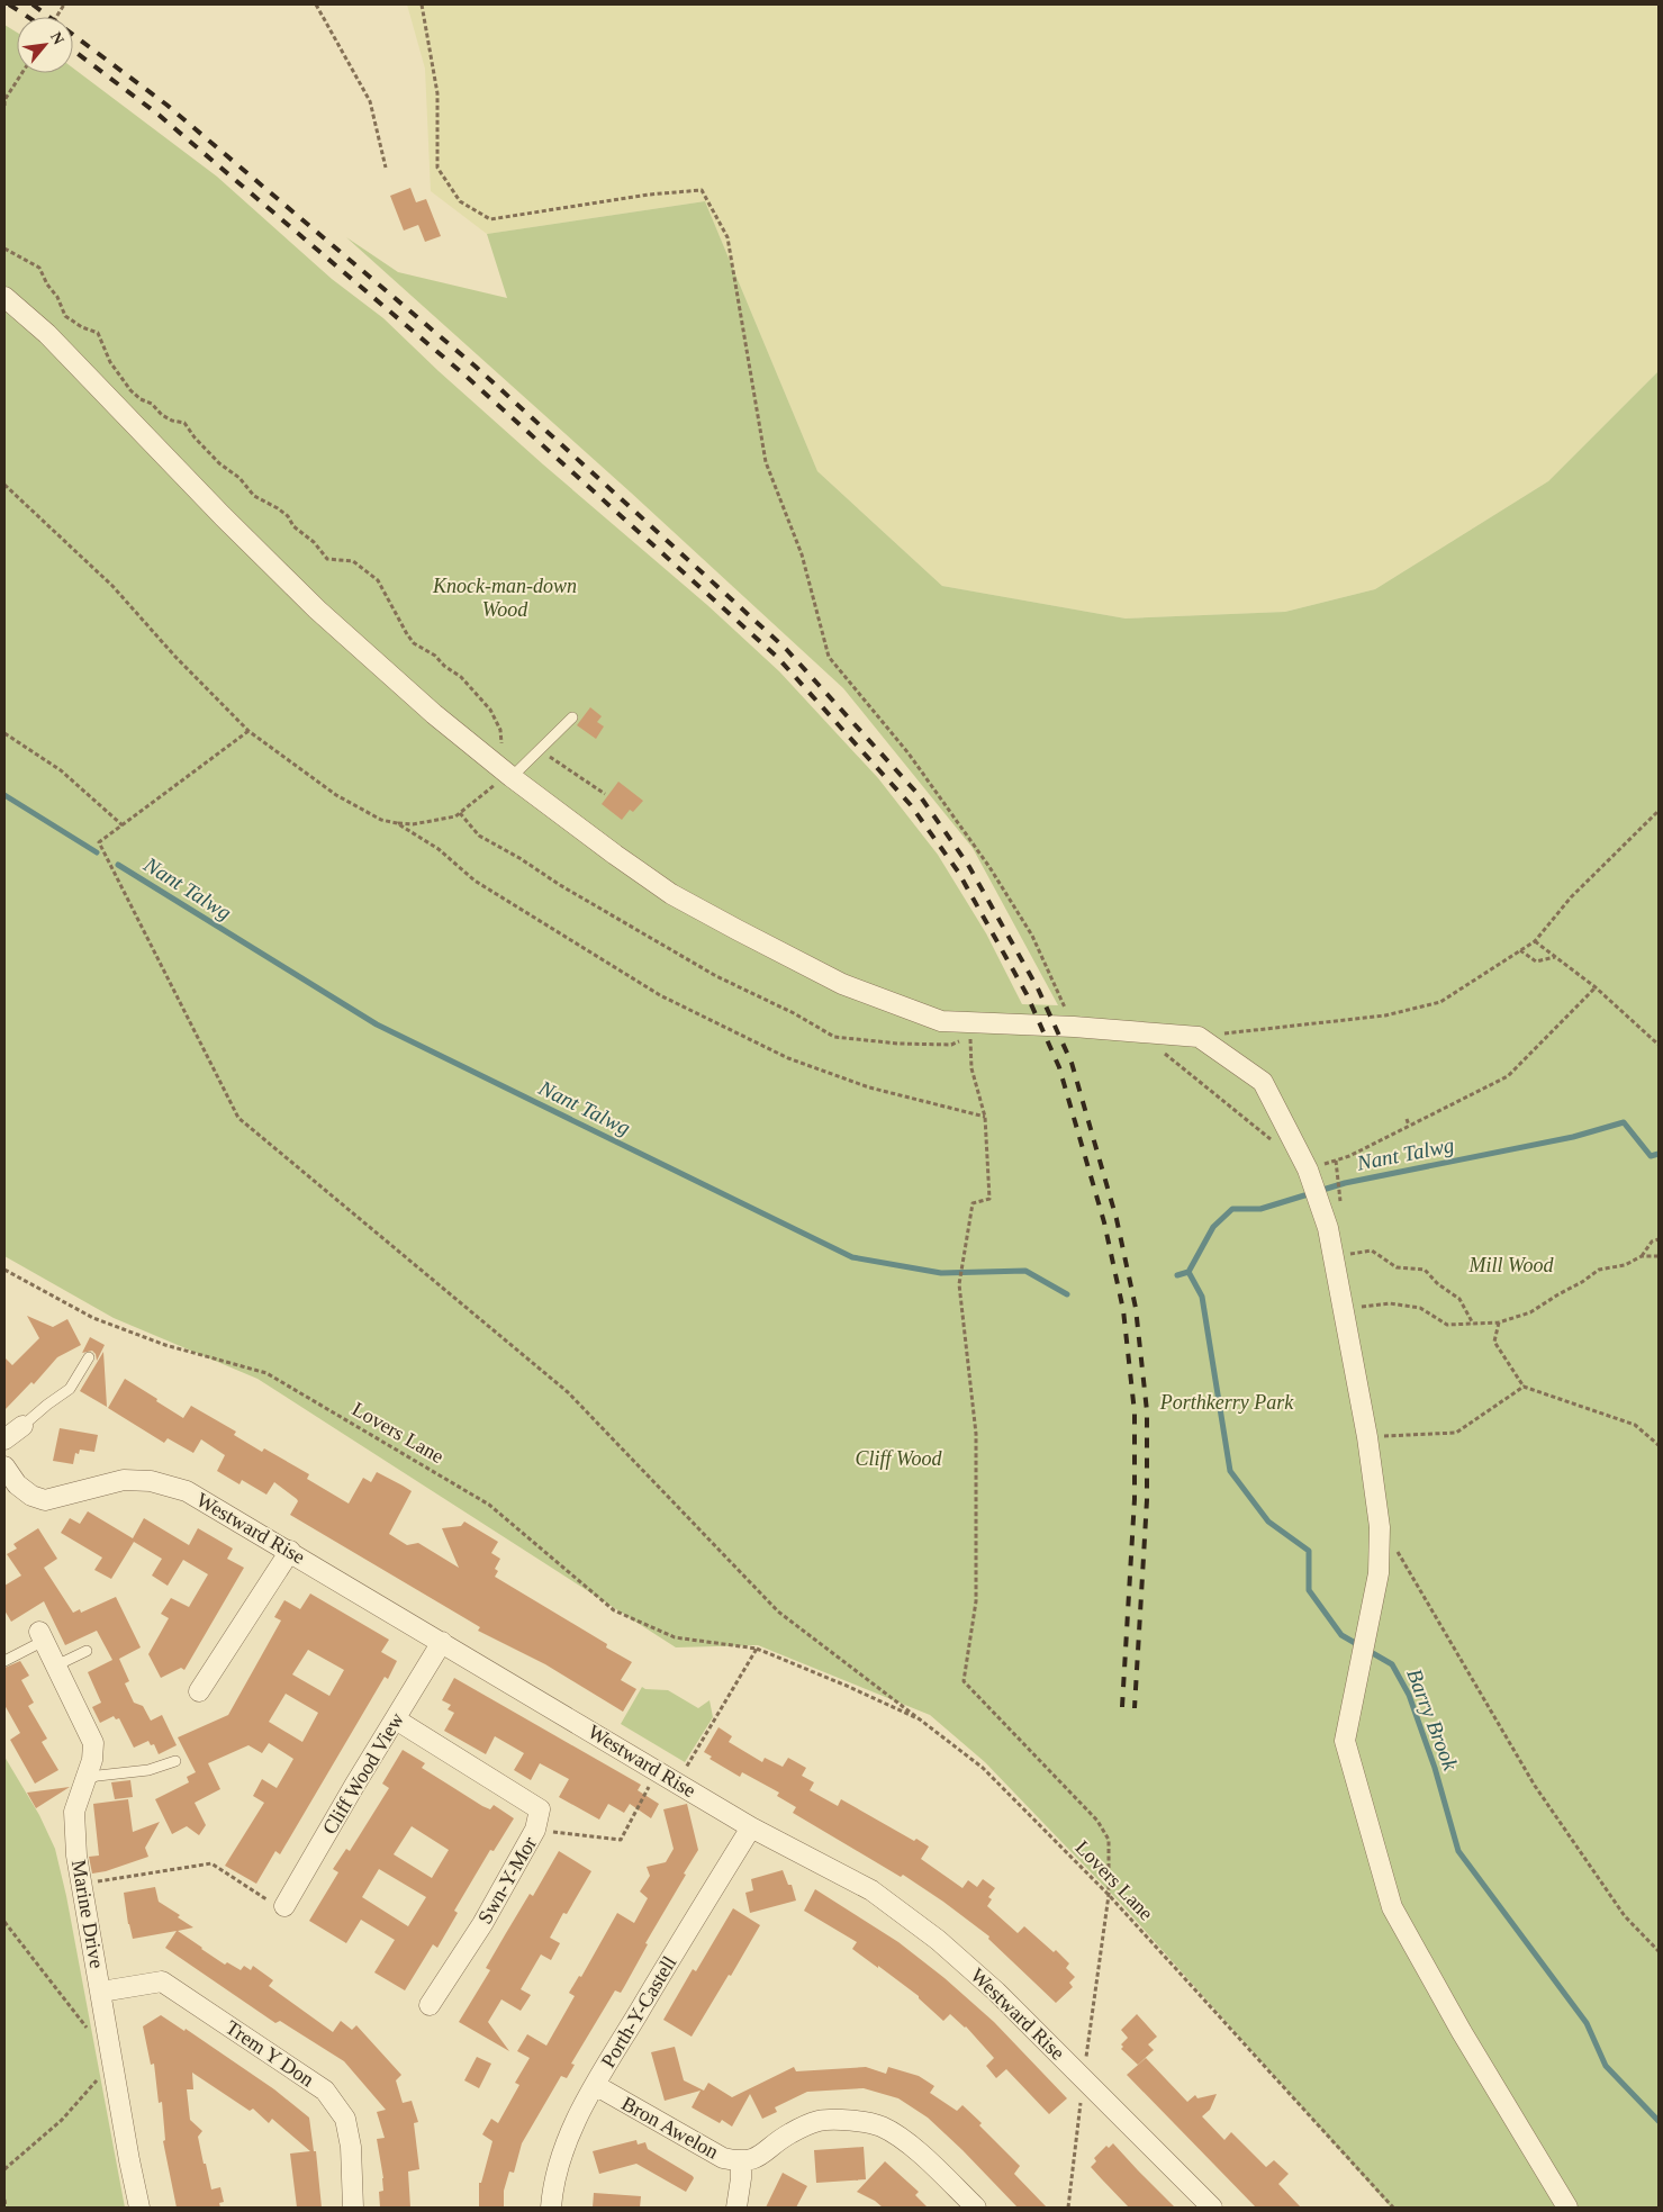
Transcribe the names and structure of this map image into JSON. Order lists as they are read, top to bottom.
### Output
{
  "streets": {
    "street": [
      "Westward Rise",
      "Cliff Wood View",
      "Swn-Y-Mor",
      "Marine Drive",
      "Porth-Y-Castell",
      "Trem Y Don",
      "Bron Awelon"
    ],
    "path": ["Lovers Lane"]
  },
  "crossings": [
    ["Westward Rise", "Cliff Wood View"],
    ["Westward Rise", "Porth-Y-Castell"],
    ["Cliff Wood View", "Swn-Y-Mor"],
    ["Marine Drive", "Trem Y Don"],
    ["Porth-Y-Castell", "Bron Awelon"]
  ],
  "water": ["Nant Talwg", "Barry Brook"],
  "parks": [
    "Knock-man-down Wood",
    "Mill Wood",
    "Porthkerry Park",
    "Cliff Wood"
  ],
  "north": "top right"
}
